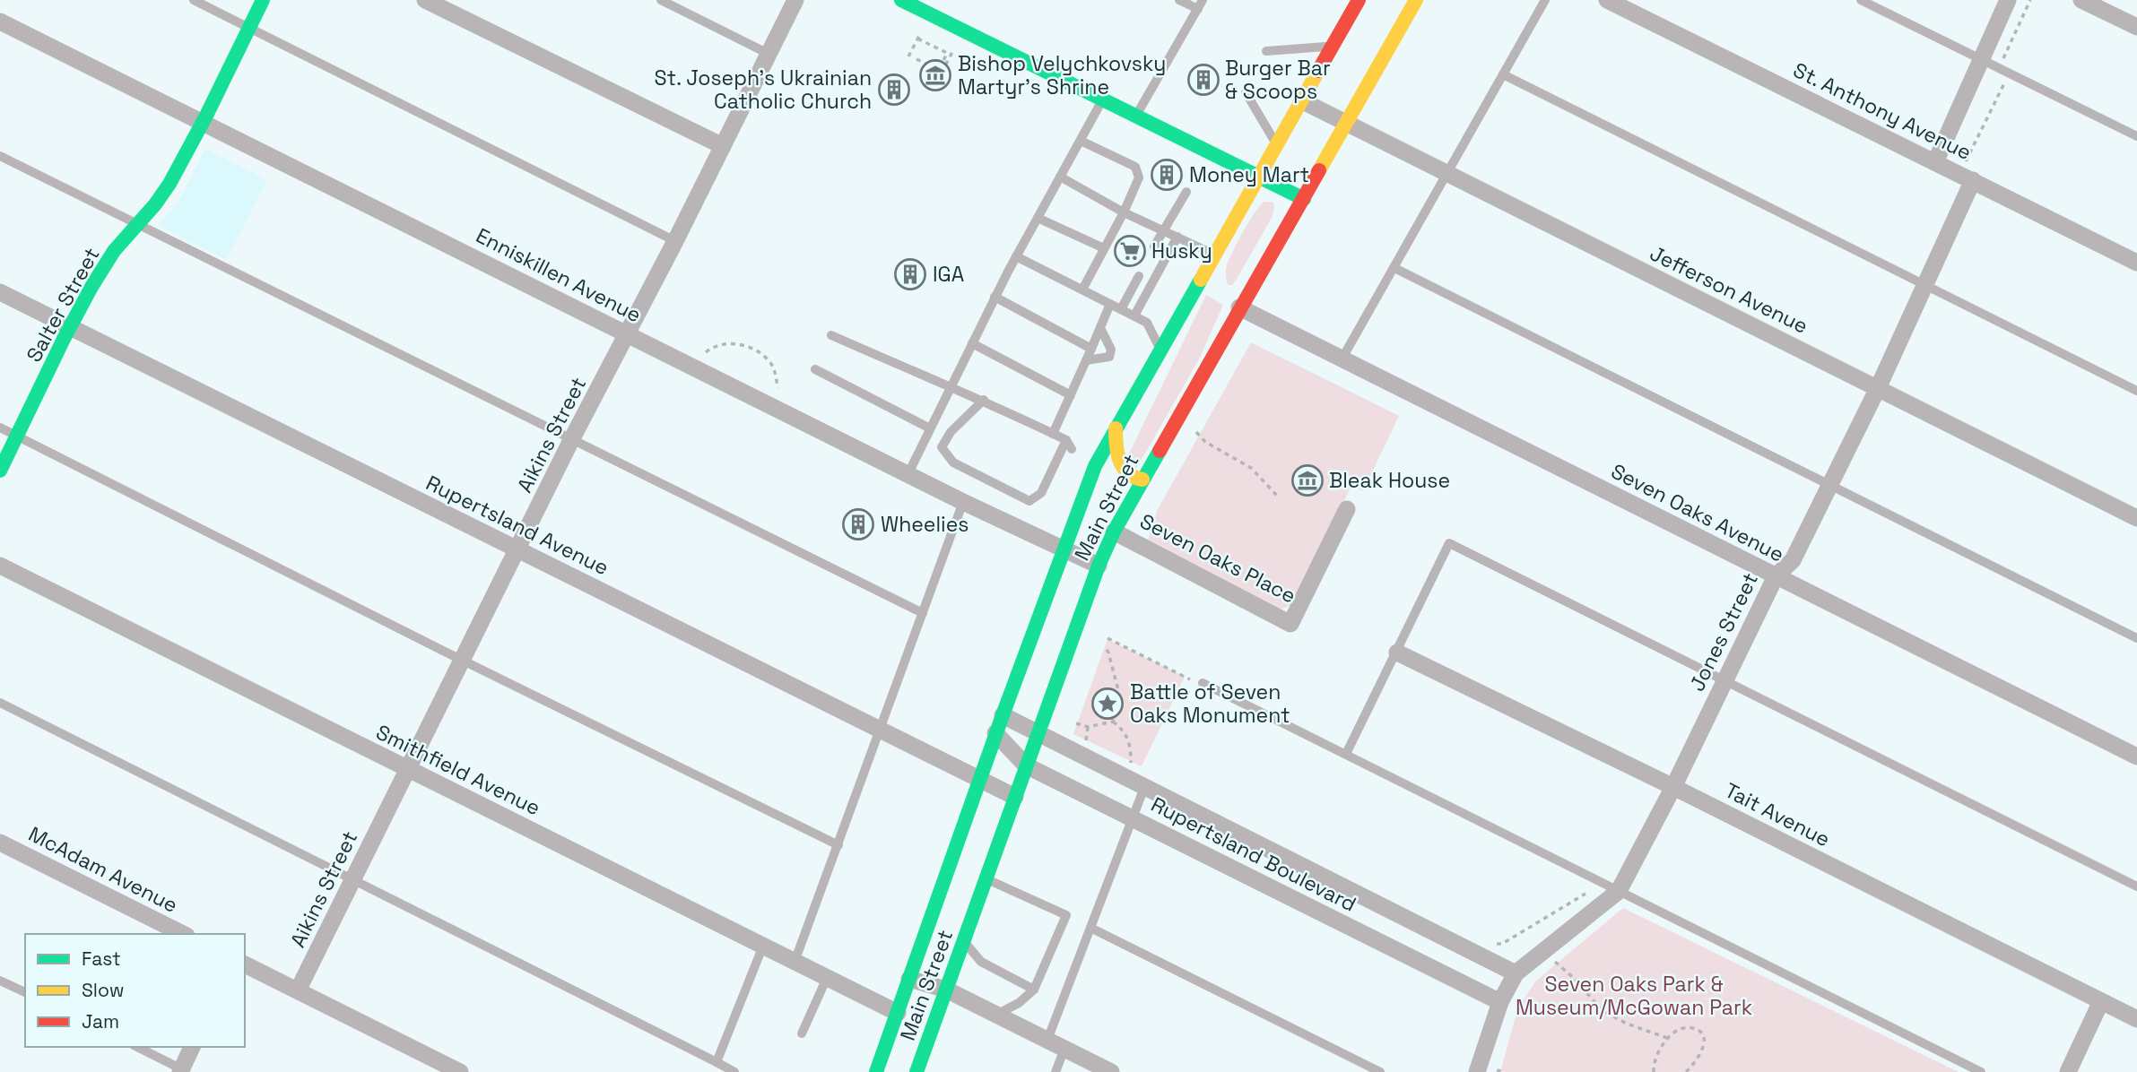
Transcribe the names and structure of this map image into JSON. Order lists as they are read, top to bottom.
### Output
{
  "streets": {
    "main road": ["Salter Street", "Main Street"],
    "street": [
      "St. Anthony Avenue",
      "Enniskillen Avenue",
      "Jefferson Avenue",
      "Aikins Street",
      "Seven Oaks Avenue",
      "Rupertsland Avenue",
      "Seven Oaks Place",
      "Jones Street",
      "Smithfield Avenue",
      "Tait Avenue",
      "Rupertsland Boulevard",
      "McAdam Avenue"
    ]
  },
  "crossings": [
    ["St. Anthony Avenue", "Jones Street"],
    ["Enniskillen Avenue", "Salter Street"],
    ["Enniskillen Avenue", "Aikins Street"],
    ["Enniskillen Avenue", "Main Street"],
    ["Jefferson Avenue", "Main Street"],
    ["Jefferson Avenue", "Jones Street"],
    ["Salter Street", "Rupertsland Avenue"],
    ["Aikins Street", "Rupertsland Avenue"],
    ["Aikins Street", "Smithfield Avenue"],
    ["Main Street", "Seven Oaks Avenue"],
    ["Main Street", "Rupertsland Avenue"],
    ["Main Street", "Seven Oaks Place"],
    ["Main Street", "Smithfield Avenue"],
    ["Main Street", "Rupertsland Boulevard"],
    ["Seven Oaks Avenue", "Jones Street"],
    ["Jones Street", "Tait Avenue"],
    ["Jones Street", "Rupertsland Boulevard"]
  ],
  "parks": ["Seven Oaks Park & Museum/McGowan Park"],
  "places": {
    "museum": ["Bishop Velychkovsky Martyr’s Shrine", "Bleak House"],
    "building": [
      "Burger Bar & Scoops",
      "St. Joseph’s Ukrainian Catholic Church",
      "Money Mart",
      "IGA",
      "Wheelies"
    ],
    "supermarket": ["Husky"],
    "place": ["Battle of Seven Oaks Monument"]
  },
  "legend": ["Fast", "Slow", "Jam"]
}
